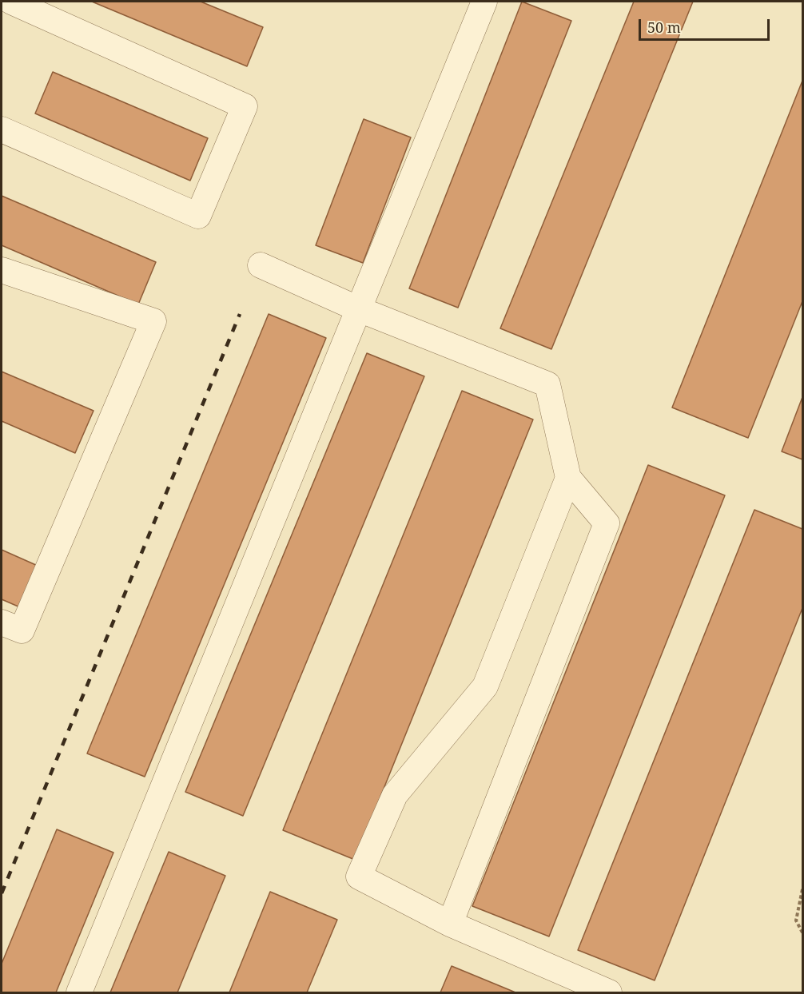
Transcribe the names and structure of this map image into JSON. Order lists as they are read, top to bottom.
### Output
{
  "scale_bar": "50 m"
}
